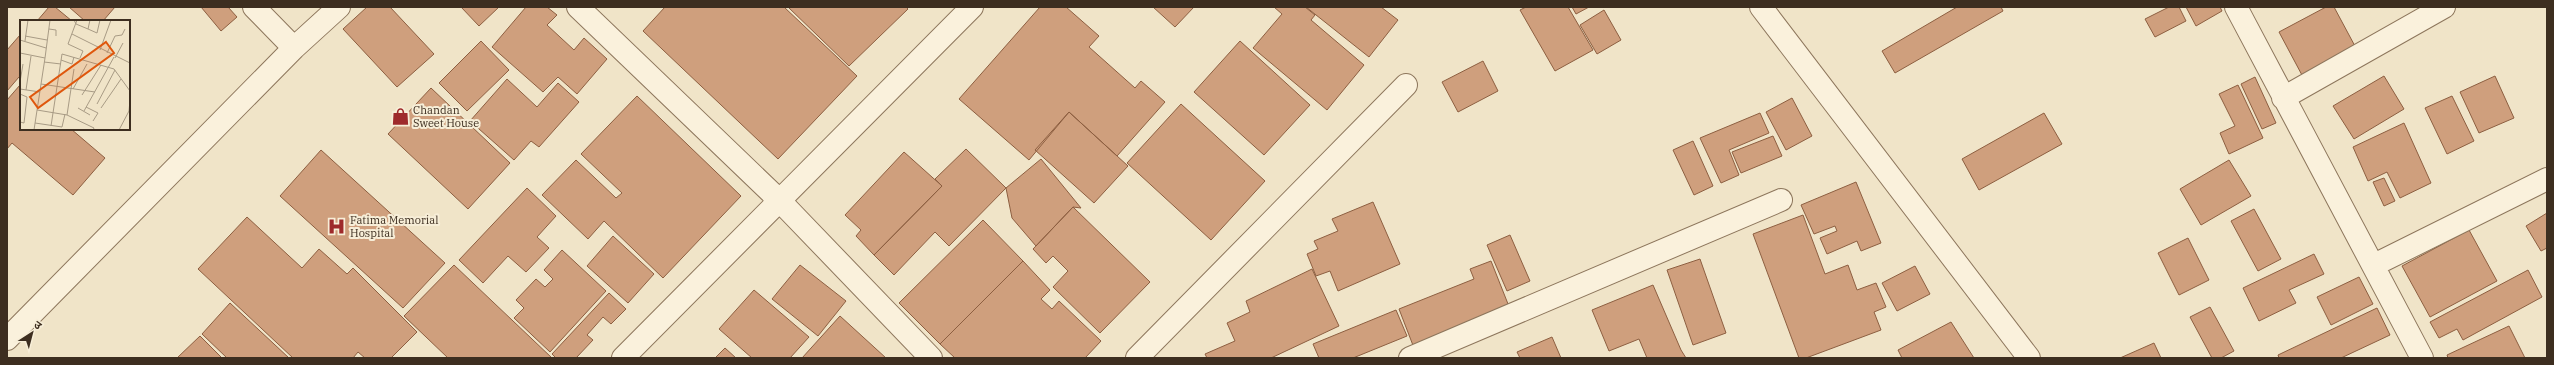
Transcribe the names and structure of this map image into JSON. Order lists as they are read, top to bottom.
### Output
{
  "places": {
    "shop": ["Chandan Sweet House"],
    "hospital": ["Fatima Memorial Hospital"]
  },
  "north": "top right"
}
